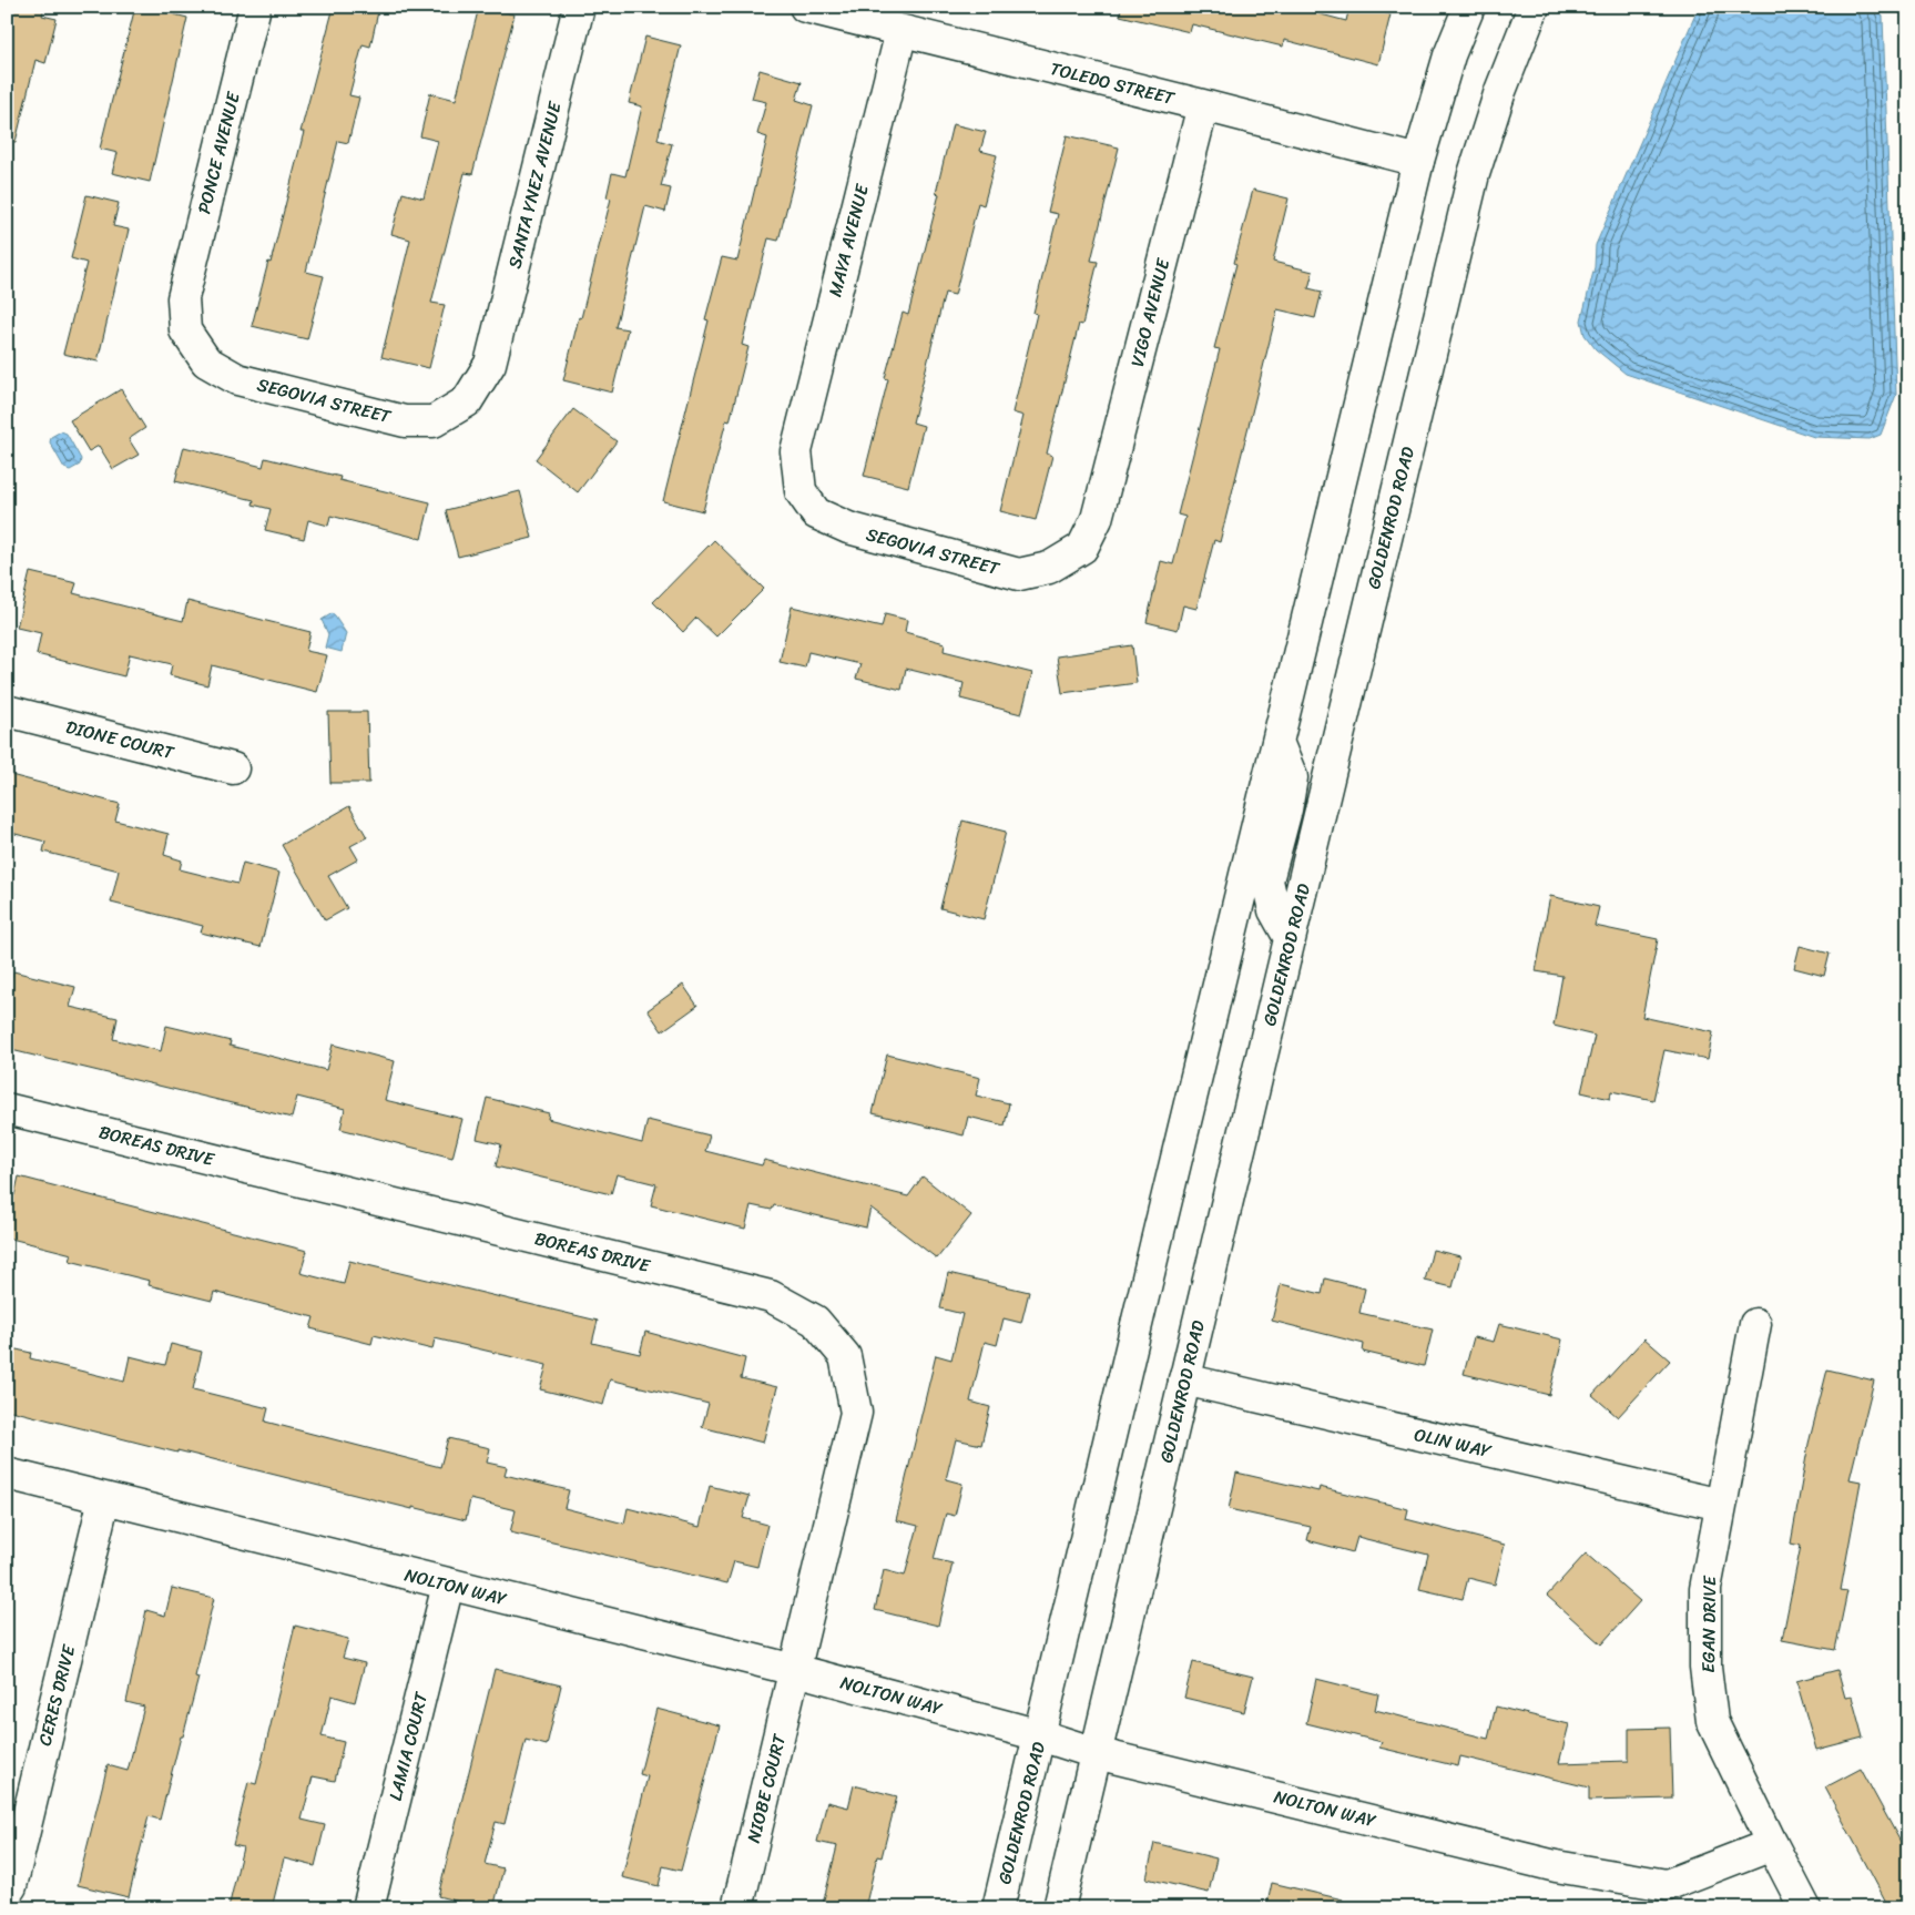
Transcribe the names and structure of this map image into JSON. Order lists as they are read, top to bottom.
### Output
{
  "streets": {
    "street": [
      "TOLEDO STREET",
      "PONCE AVENUE",
      "SANTA YNEZ AVENUE",
      "MAYA AVENUE",
      "VIGO AVENUE",
      "SEGOVIA STREET",
      "GOLDENROD ROAD",
      "DIONE COURT",
      "BOREAS DRIVE",
      "OLIN WAY",
      "NOLTON WAY",
      "EGAN DRIVE",
      "CERES DRIVE",
      "LAMIA COURT",
      "NIOBE COURT"
    ]
  },
  "crossings": [
    ["TOLEDO STREET", "MAYA AVENUE"],
    ["TOLEDO STREET", "VIGO AVENUE"],
    ["TOLEDO STREET", "GOLDENROD ROAD"],
    ["PONCE AVENUE", "SEGOVIA STREET"],
    ["SANTA YNEZ AVENUE", "SEGOVIA STREET"],
    ["MAYA AVENUE", "SEGOVIA STREET"],
    ["VIGO AVENUE", "SEGOVIA STREET"],
    ["GOLDENROD ROAD", "OLIN WAY"],
    ["GOLDENROD ROAD", "NOLTON WAY"],
    ["BOREAS DRIVE", "NOLTON WAY"],
    ["BOREAS DRIVE", "NIOBE COURT"],
    ["OLIN WAY", "EGAN DRIVE"],
    ["NOLTON WAY", "EGAN DRIVE"],
    ["NOLTON WAY", "CERES DRIVE"],
    ["NOLTON WAY", "LAMIA COURT"],
    ["NOLTON WAY", "NIOBE COURT"]
  ]
}
